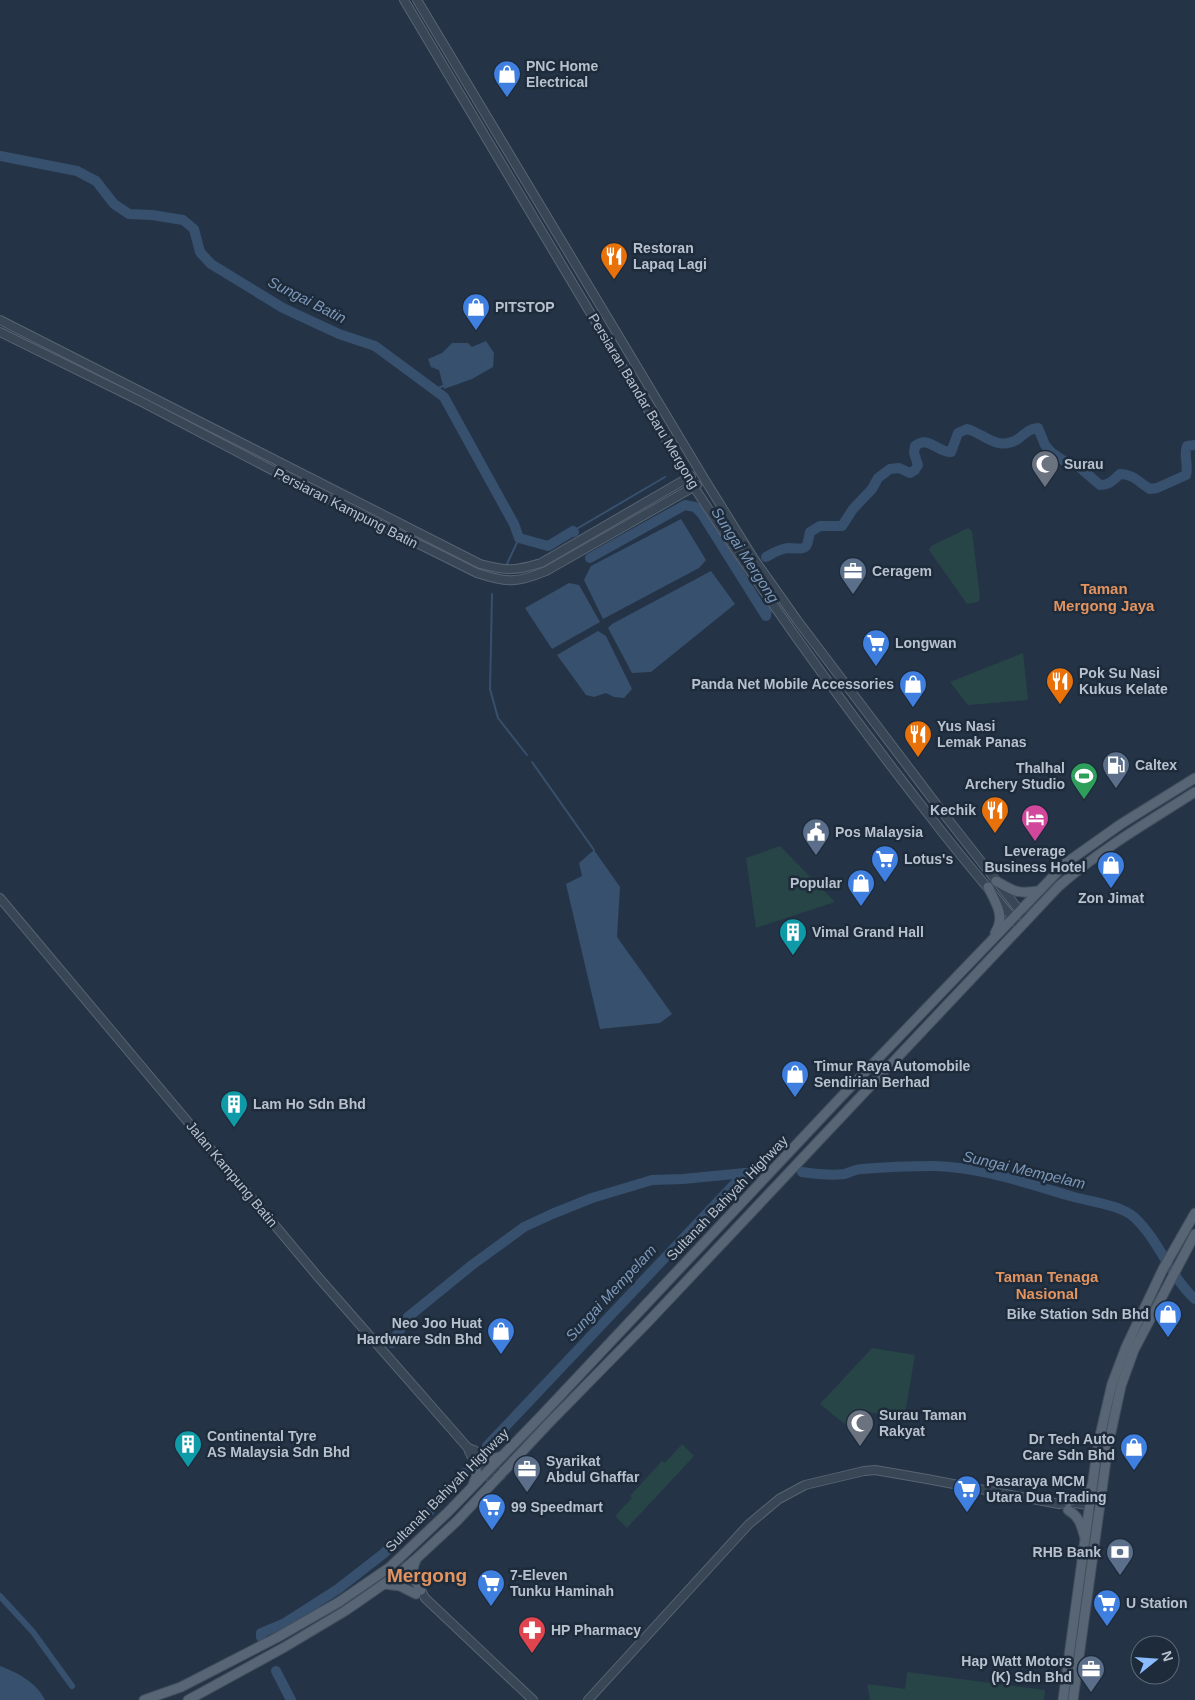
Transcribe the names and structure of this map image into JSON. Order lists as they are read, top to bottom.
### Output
{
  "streets": {
    "main road": ["Sultanah Bahiyah Highway"],
    "street": ["Persiaran Bandar Baru Mergong", "Persiaran Kampung Batin", "Jalan Kampung Batin"]
  },
  "crossings": [
    ["Persiaran Bandar Baru Mergong", "Persiaran Kampung Batin"],
    ["Persiaran Bandar Baru Mergong", "Sultanah Bahiyah Highway"],
    ["Jalan Kampung Batin", "Sultanah Bahiyah Highway"]
  ],
  "districts": ["Taman Mergong Jaya", "Taman Tenaga Nasional", "Mergong"],
  "water": ["Sungai Batin", "Sungai Mergong", "Sungai Mempelam"],
  "places": {
    "shop": [
      "PNC Home Electrical",
      "PITSTOP",
      "Panda Net Mobile Accessories",
      "Zon Jimat",
      "Popular",
      "Timur Raya Automobile Sendirian Berhad",
      "Bike Station Sdn Bhd",
      "Neo Joo Huat Hardware Sdn Bhd",
      "Dr Tech Auto Care Sdn Bhd"
    ],
    "restaurant": [
      "Restoran Lapaq Lagi",
      "Pok Su Nasi Kukus Kelate",
      "Yus Nasi Lemak Panas",
      "Kechik"
    ],
    "mosque": ["Surau", "Surau Taman Rakyat"],
    "office": ["Ceragem", "Syarikat Abdul Ghaffar", "Hap Watt Motors (K) Sdn Bhd"],
    "supermarket": [
      "Longwan",
      "Lotus's",
      "Pasaraya MCM Utara Dua Trading",
      "99 Speedmart",
      "7-Eleven Tunku Haminah",
      "U Station"
    ],
    "fuel station": ["Caltex"],
    "sports": ["Thalhal Archery Studio"],
    "hotel": ["Leverage Business Hotel"],
    "public building": ["Pos Malaysia"],
    "building": ["Vimal Grand Hall", "Lam Ho Sdn Bhd", "Continental Tyre AS Malaysia Sdn Bhd"],
    "bank": ["RHB Bank"],
    "pharmacy": ["HP Pharmacy"]
  },
  "north": "right"
}
